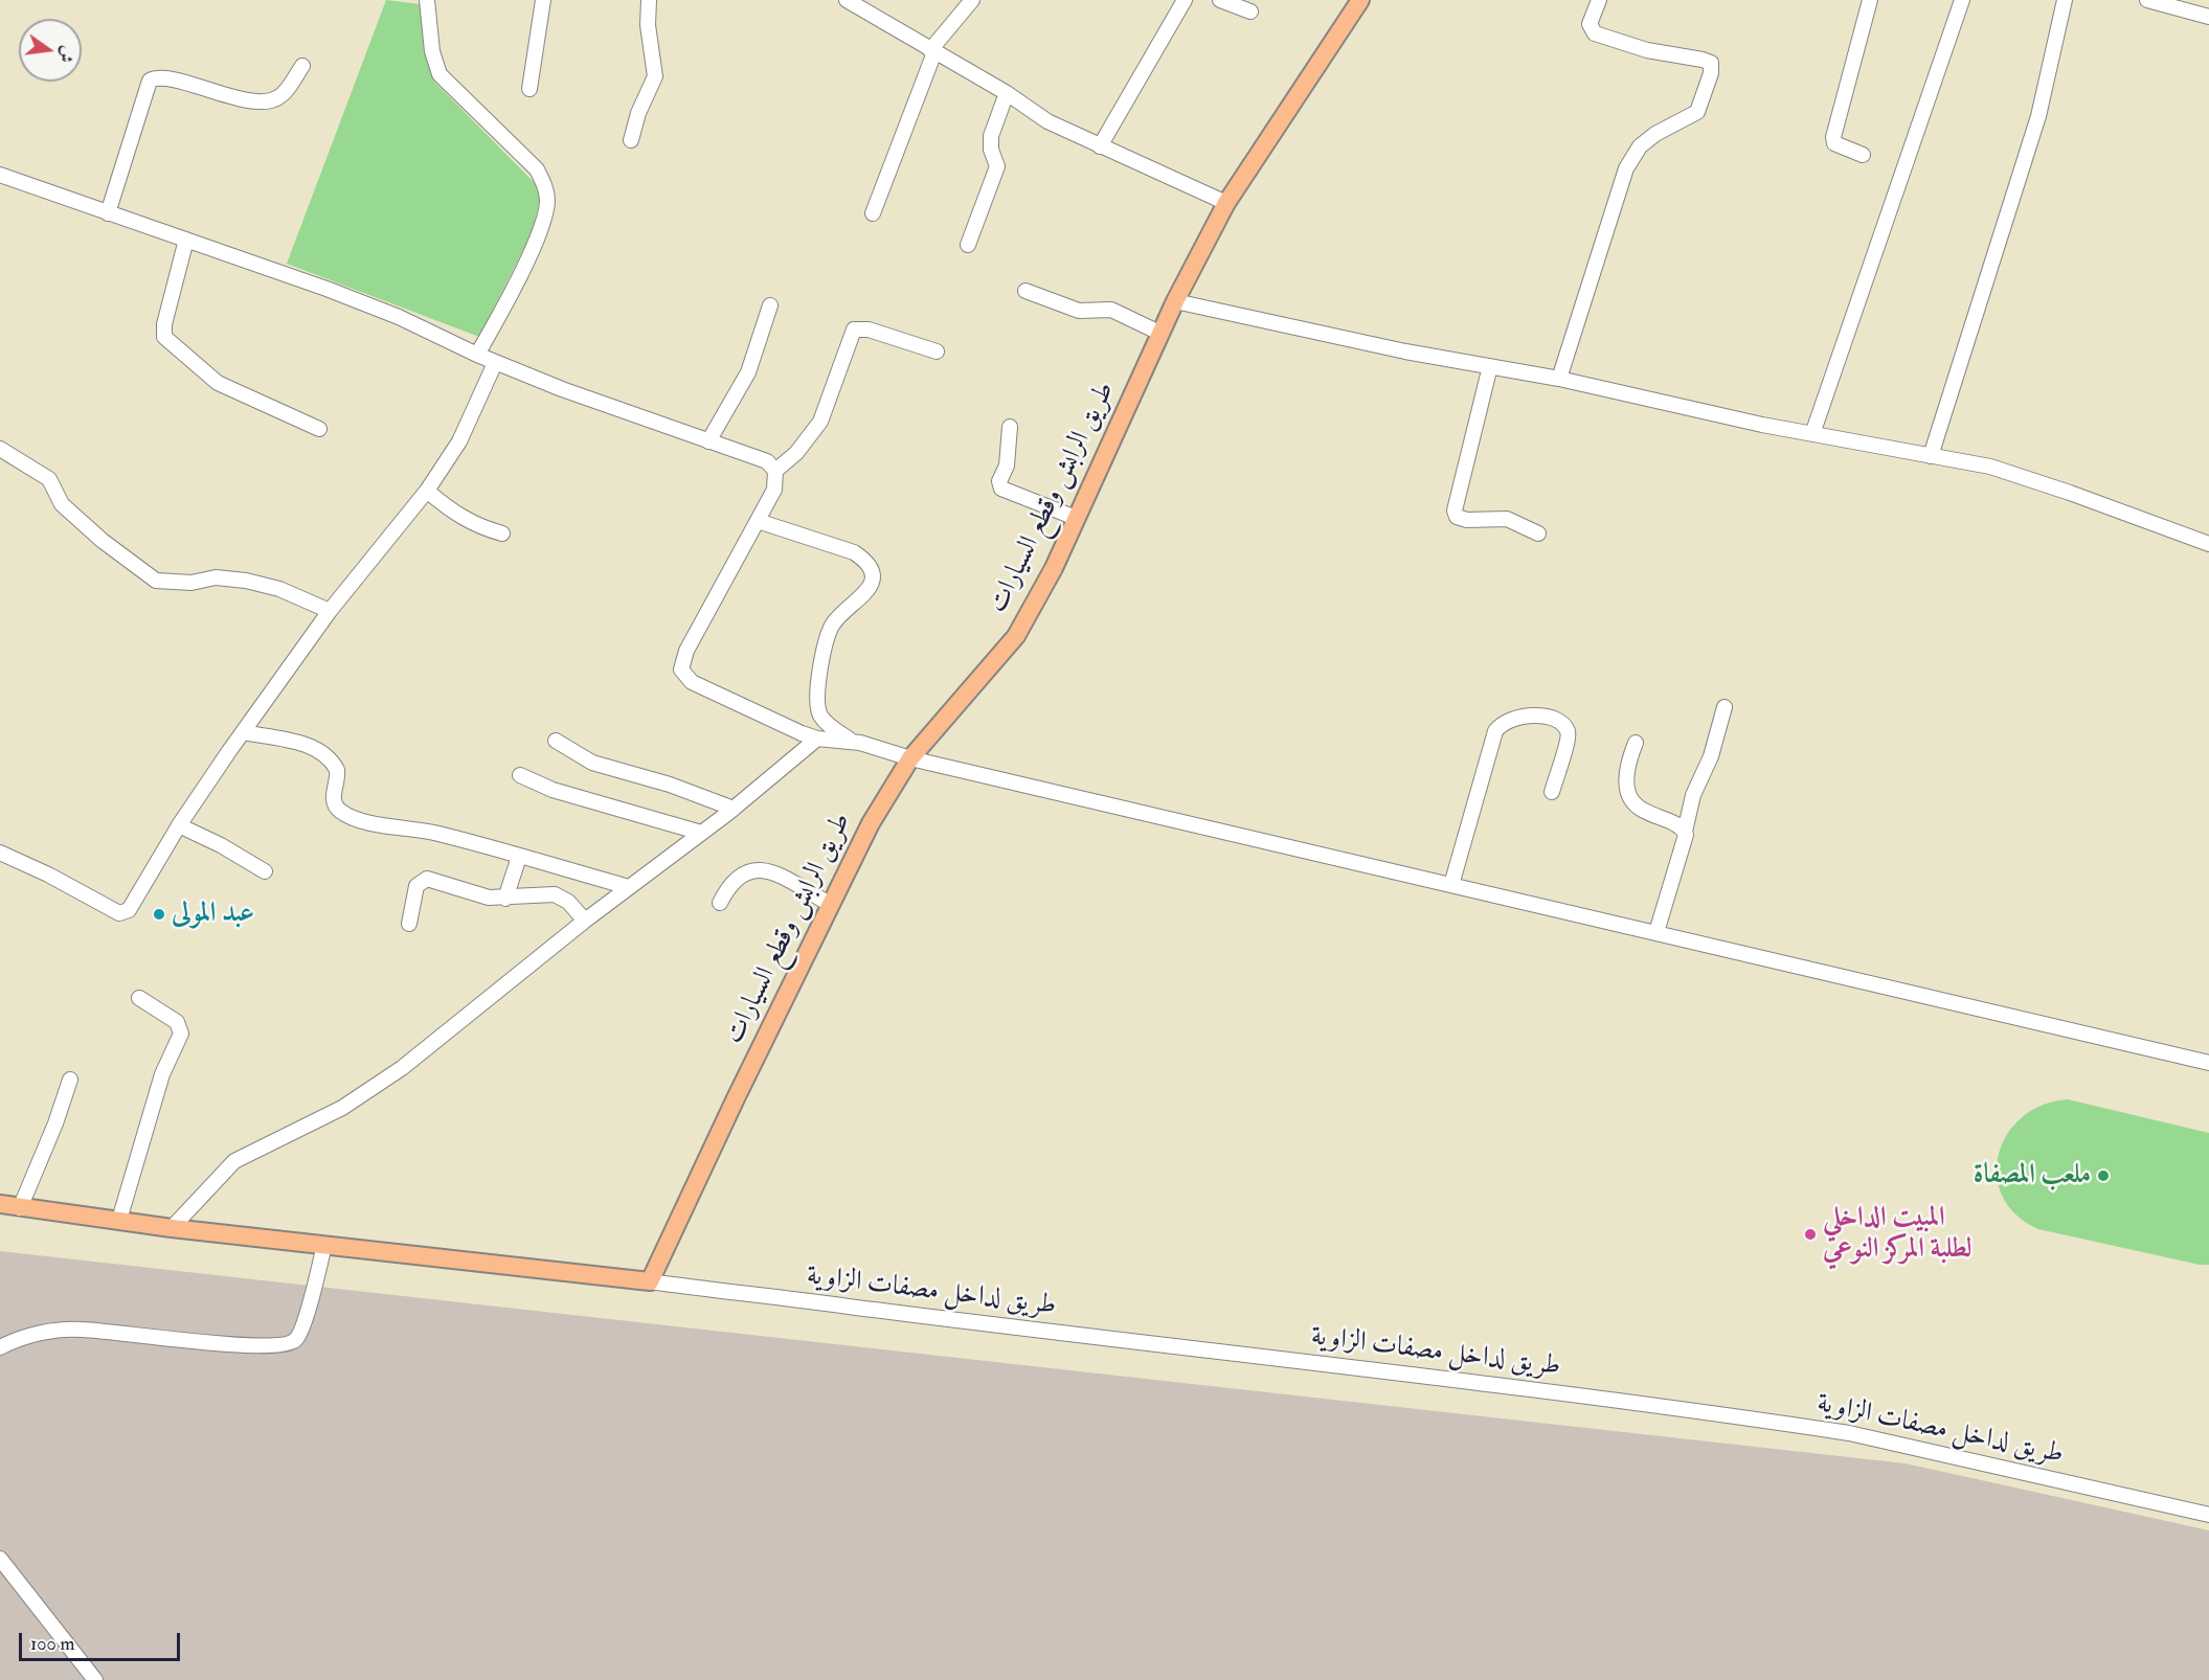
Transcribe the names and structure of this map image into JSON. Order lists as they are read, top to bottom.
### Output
{
  "streets": {
    "main road": ["طريق الرابش وقطع السيارات"],
    "street": ["طريق لداخل مصفات الزاوية"]
  },
  "crossings": [
    ["طريق الرابش وقطع السيارات", "طريق لداخل مصفات الزاوية"]
  ],
  "places": ["عبد المولى", "ملعب المصفاة", "المبيت الداخلي لطلبة المركز النوعي"],
  "scale_bar": "100 m",
  "north": "right"
}
